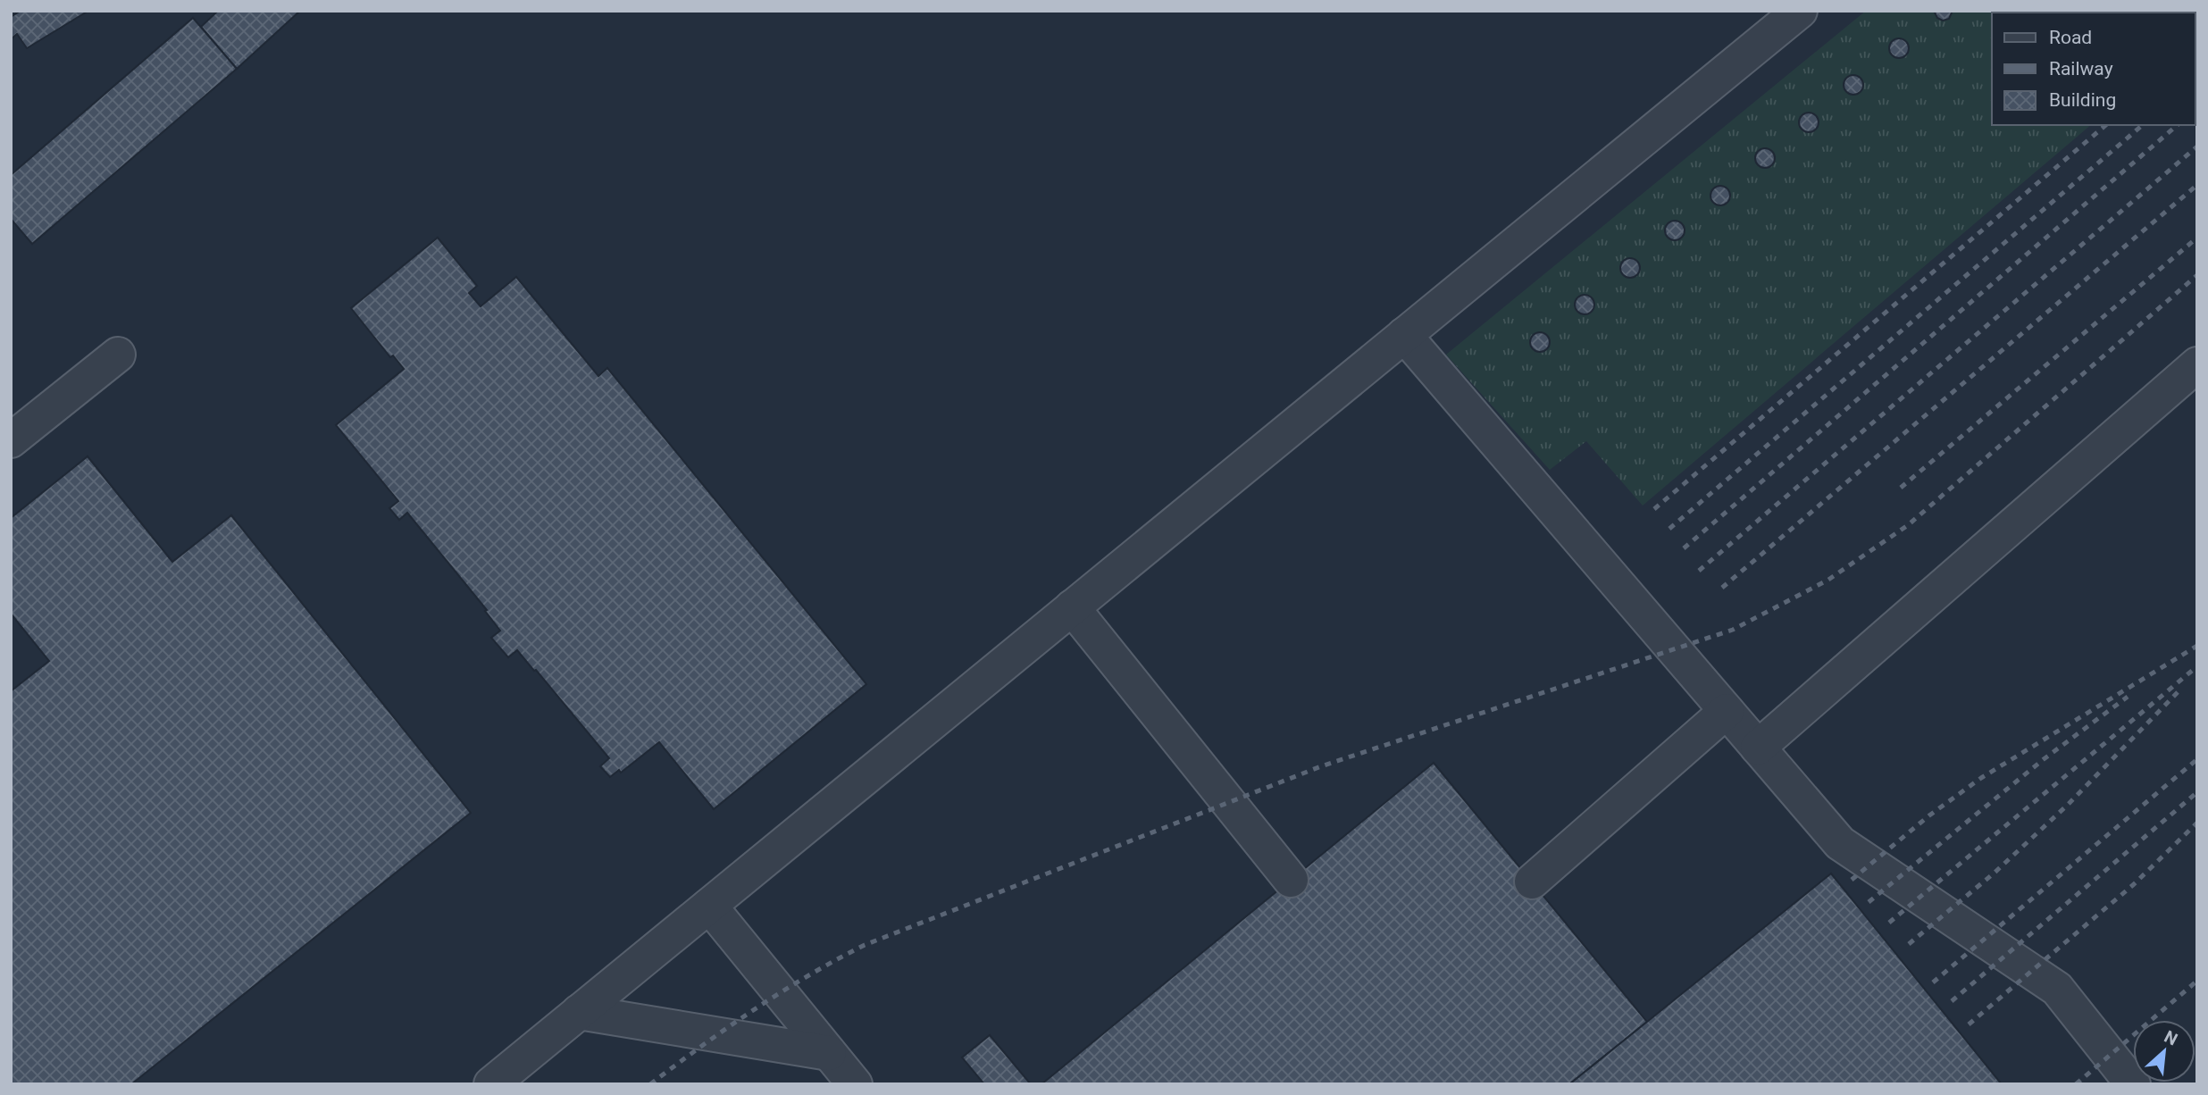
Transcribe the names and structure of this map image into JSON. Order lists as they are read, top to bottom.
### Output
{
  "legend": ["Road", "Railway", "Building"],
  "north": "top right"
}
